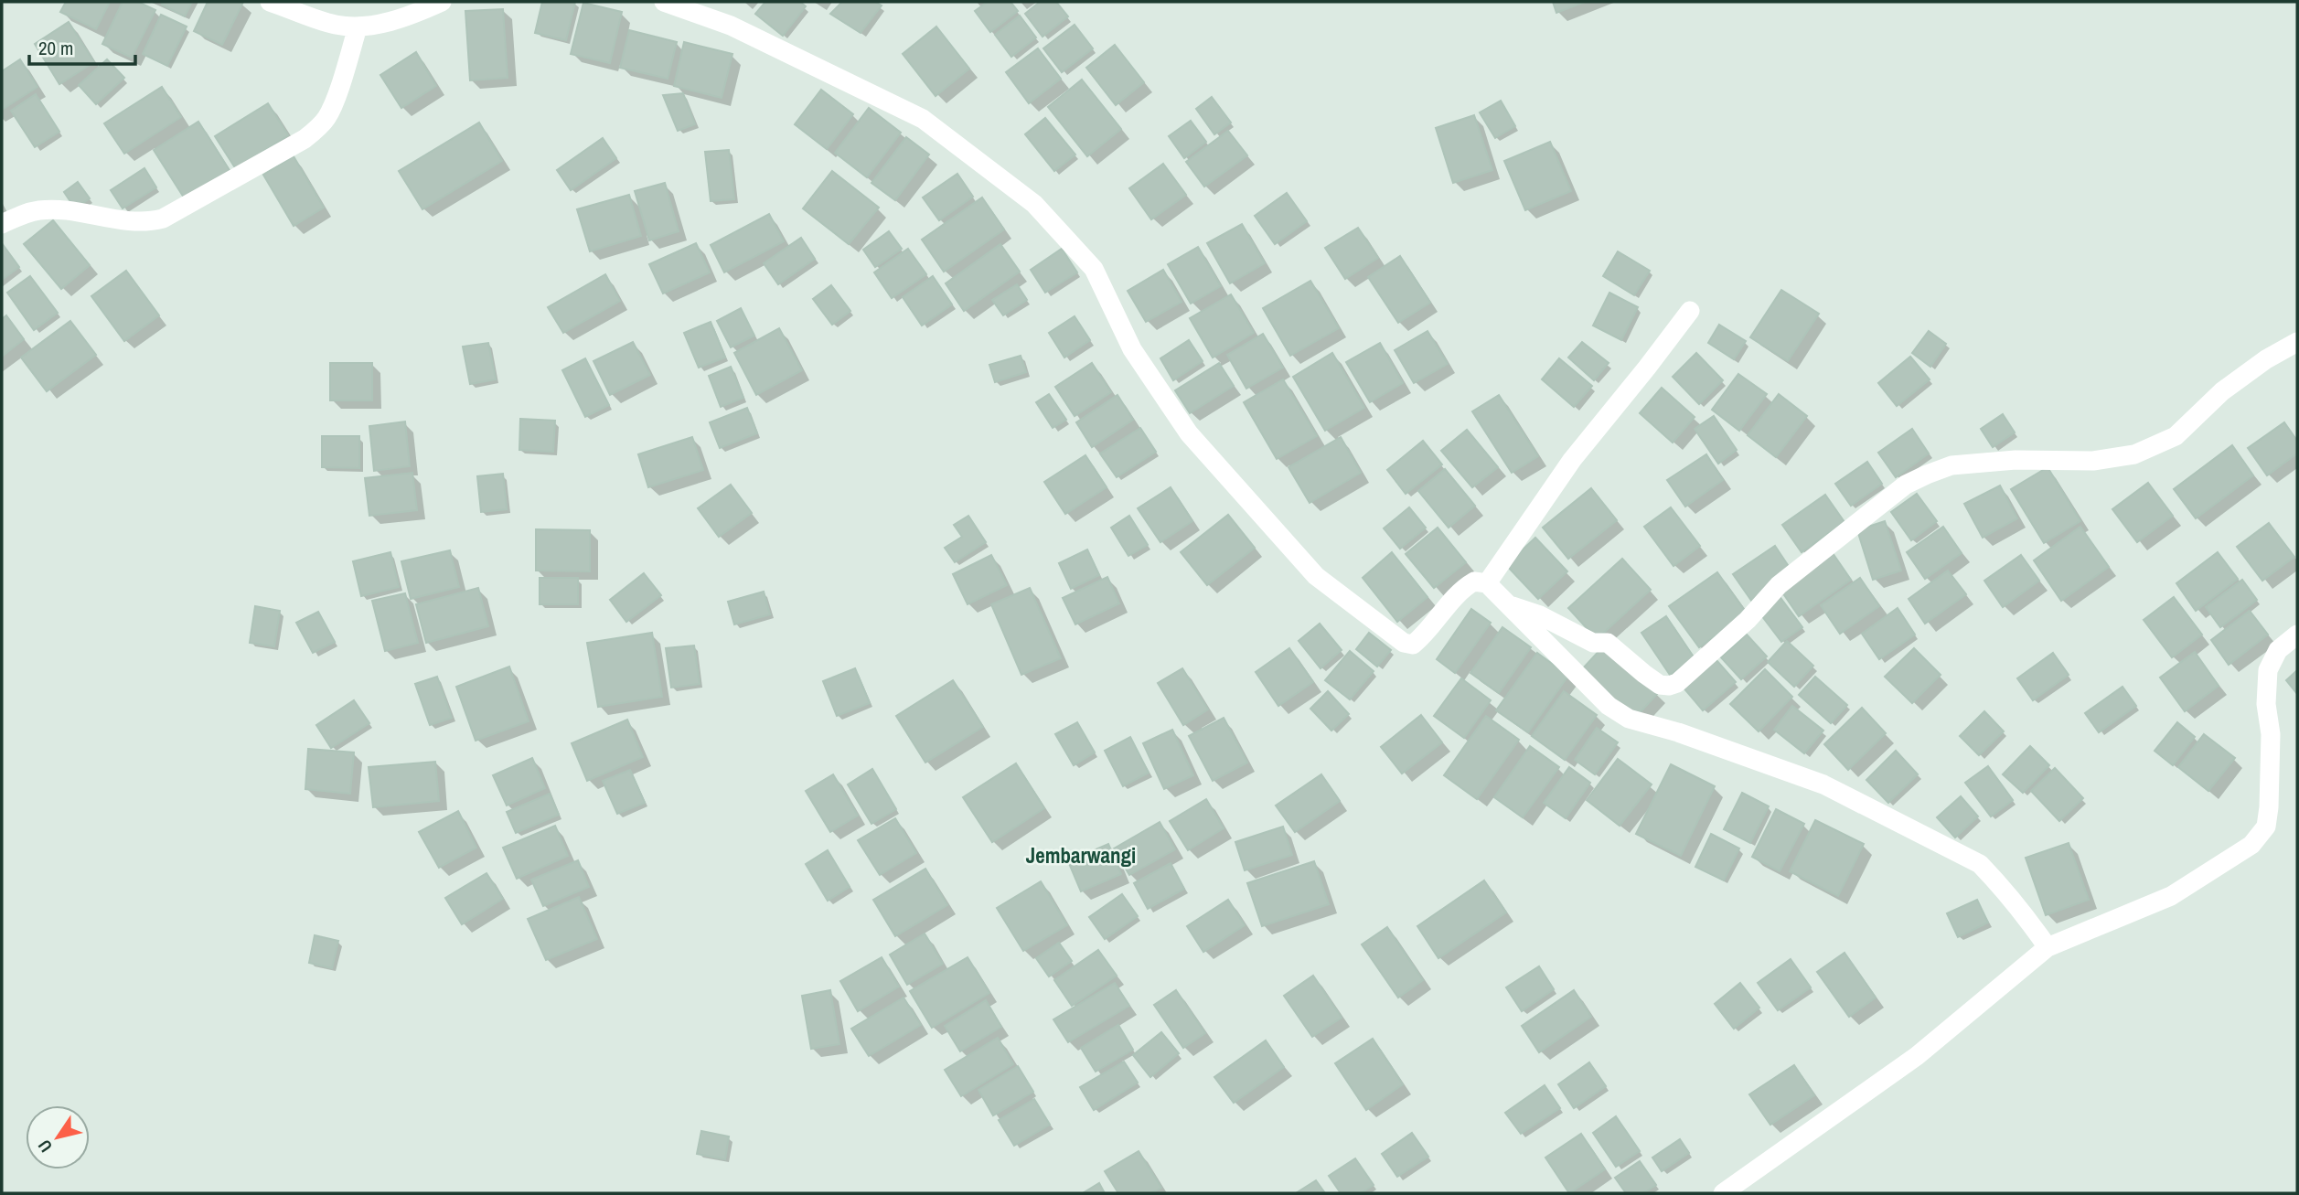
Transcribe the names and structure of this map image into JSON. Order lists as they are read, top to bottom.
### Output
{
  "districts": ["Jembarwangi"],
  "scale_bar": "20 m",
  "north": "bottom left"
}
